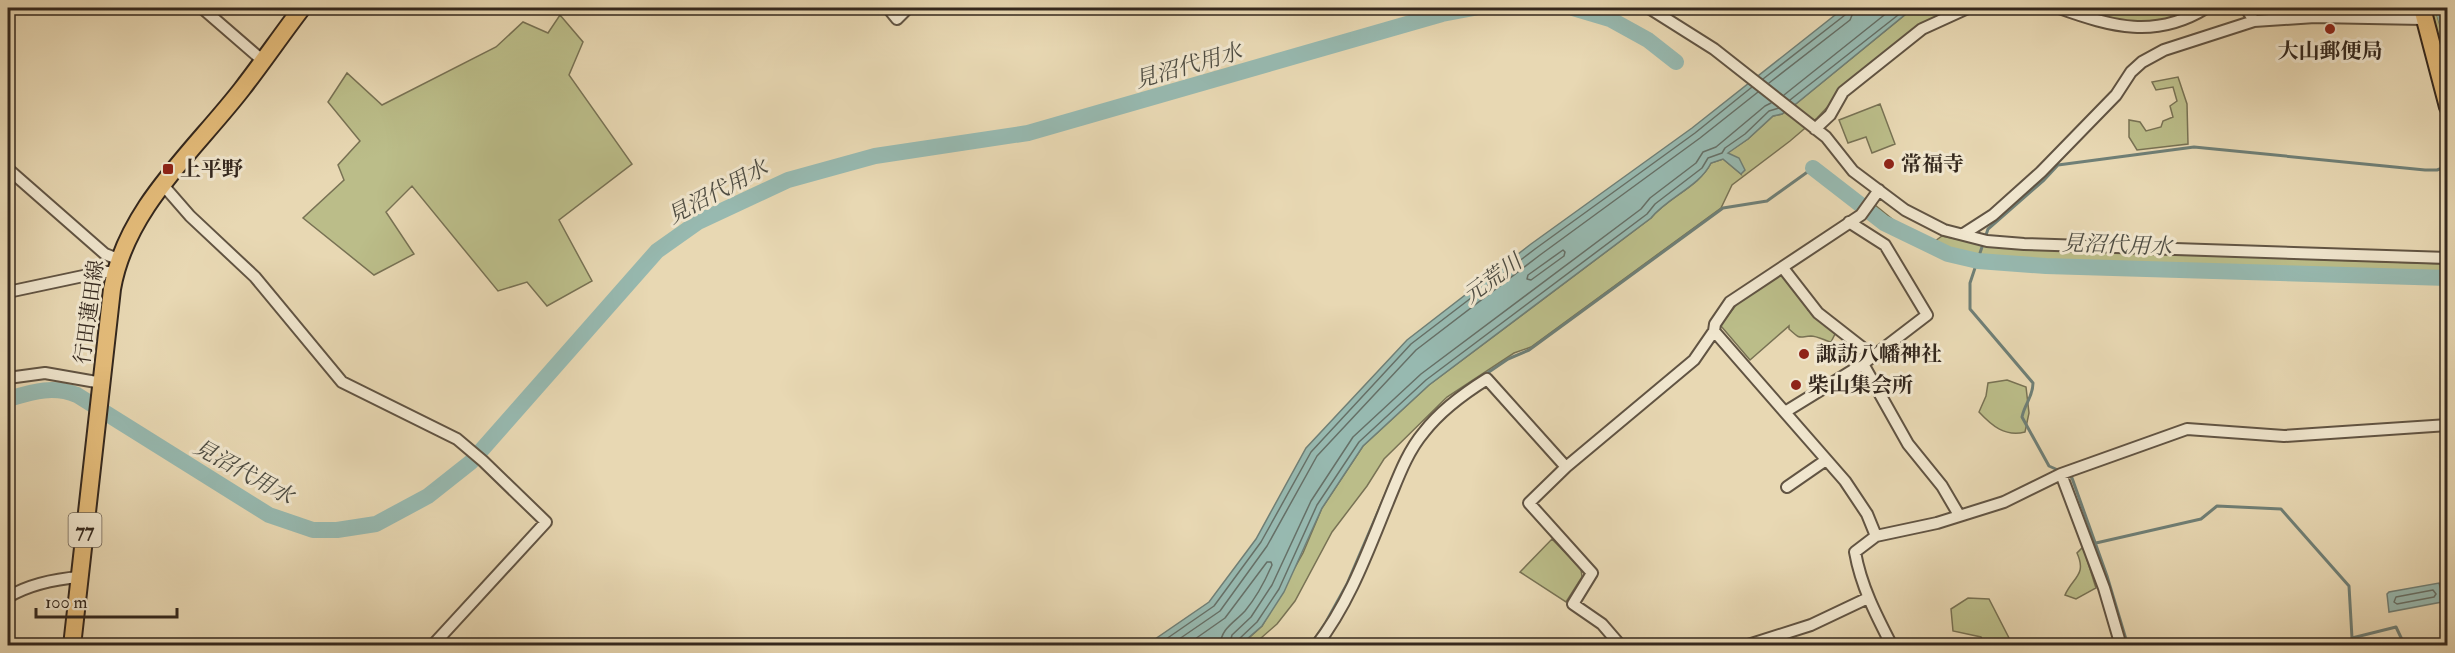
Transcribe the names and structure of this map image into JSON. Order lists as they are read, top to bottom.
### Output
{
  "streets": {
    "main road": ["行田蓮田線", "77"]
  },
  "water": ["見沼代用水", "元荒川"],
  "places": {
    "other": [
      "大山郵便局",
      "常福寺",
      "諏訪八幡神社",
      "柴山集会所"
    ],
    "transit": ["上平野"]
  },
  "scale_bar": "100 m"
}
